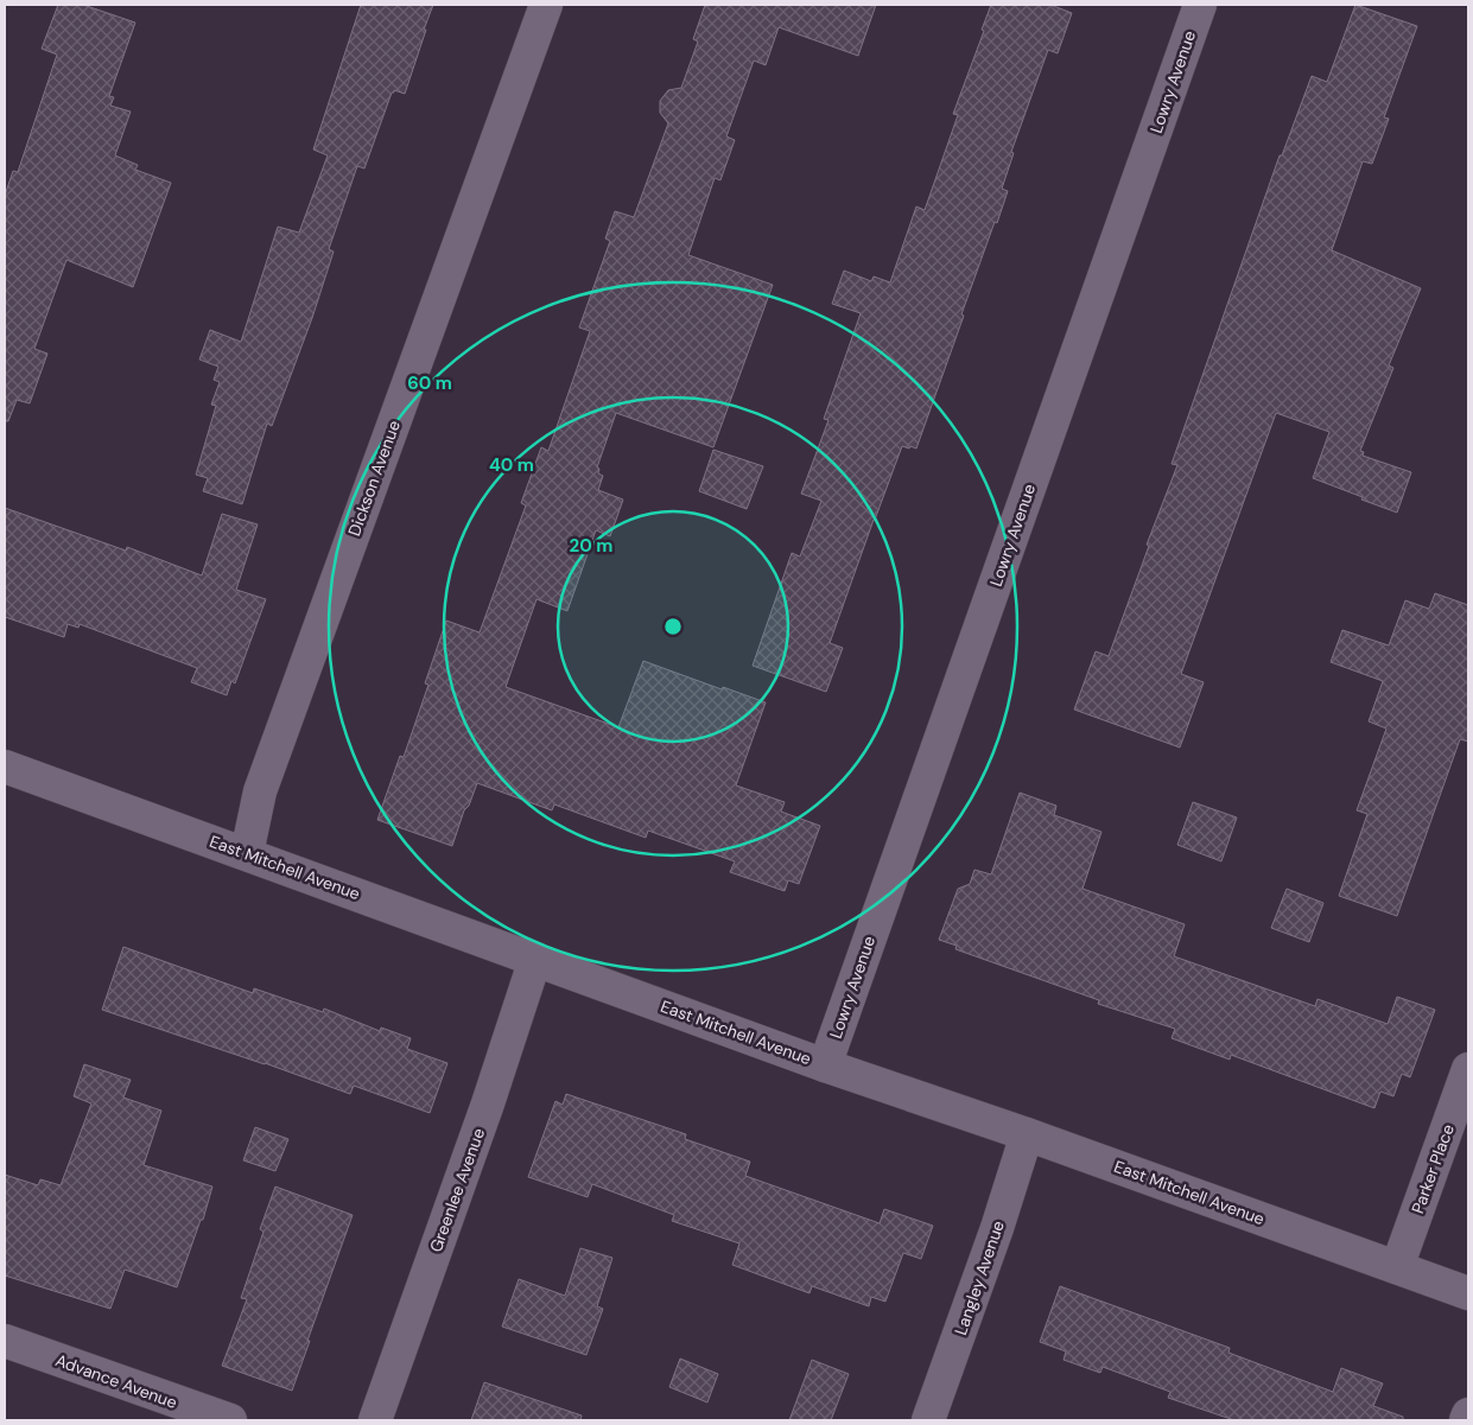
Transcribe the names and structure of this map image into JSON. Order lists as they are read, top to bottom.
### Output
{
  "streets": {
    "street": [
      "Lowry Avenue",
      "Dickson Avenue",
      "East Mitchell Avenue",
      "Parker Place",
      "Greenlee Avenue",
      "Langley Avenue",
      "Advance Avenue"
    ]
  },
  "crossings": [
    ["Lowry Avenue", "East Mitchell Avenue"],
    ["Dickson Avenue", "East Mitchell Avenue"],
    ["East Mitchell Avenue", "Parker Place"],
    ["East Mitchell Avenue", "Greenlee Avenue"],
    ["East Mitchell Avenue", "Langley Avenue"]
  ],
  "rings": ["60 m", "40 m", "20 m"]
}
